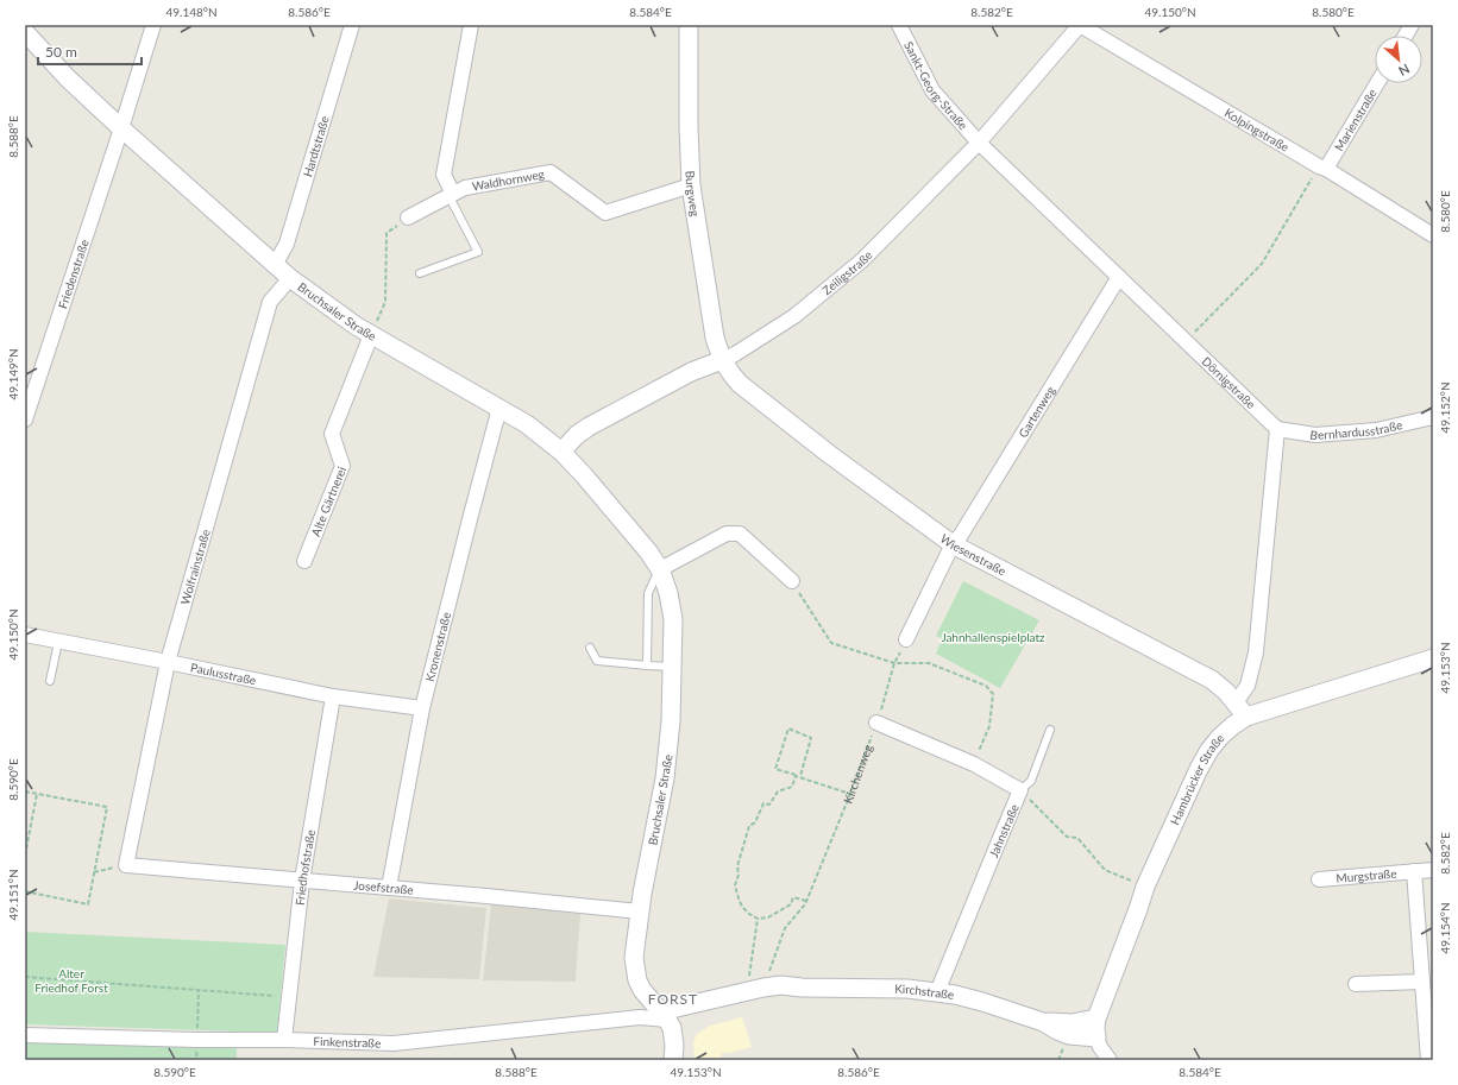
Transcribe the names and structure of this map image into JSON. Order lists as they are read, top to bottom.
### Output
{
  "streets": {
    "street": [
      "Sankt-Georg-Straße",
      "Marienstraße",
      "Kolpingstraße",
      "Hardtstraße",
      "Waldhornweg",
      "Burgweg",
      "Zeiligstraße",
      "Friedenstraße",
      "Bruchsaler Straße",
      "Dörnigstraße",
      "Gartenweg",
      "Bernhardusstraße",
      "Alte Gärtnerei",
      "Wiesenstraße",
      "Wolfrainstraße",
      "Kronenstraße",
      "Paulusstraße",
      "Hambrücker Straße",
      "Jahnstraße",
      "Friedhofstraße",
      "Murgstraße",
      "Josefstraße",
      "Kirchstraße",
      "Finkenstraße"
    ],
    "path": ["Kirchenweg"]
  },
  "crossings": [
    ["Sankt-Georg-Straße", "Zeiligstraße"],
    ["Sankt-Georg-Straße", "Dörnigstraße"],
    ["Marienstraße", "Kolpingstraße"],
    ["Kolpingstraße", "Zeiligstraße"],
    ["Hardtstraße", "Bruchsaler Straße"],
    ["Waldhornweg", "Burgweg"],
    ["Burgweg", "Zeiligstraße"],
    ["Burgweg", "Wiesenstraße"],
    ["Zeiligstraße", "Bruchsaler Straße"],
    ["Zeiligstraße", "Dörnigstraße"],
    ["Zeiligstraße", "Wiesenstraße"],
    ["Friedenstraße", "Bruchsaler Straße"],
    ["Bruchsaler Straße", "Alte Gärtnerei"],
    ["Bruchsaler Straße", "Wolfrainstraße"],
    ["Bruchsaler Straße", "Kronenstraße"],
    ["Bruchsaler Straße", "Josefstraße"],
    ["Bruchsaler Straße", "Kirchstraße"],
    ["Bruchsaler Straße", "Finkenstraße"],
    ["Dörnigstraße", "Gartenweg"],
    ["Dörnigstraße", "Bernhardusstraße"],
    ["Gartenweg", "Wiesenstraße"],
    ["Wiesenstraße", "Hambrücker Straße"],
    ["Wolfrainstraße", "Paulusstraße"],
    ["Wolfrainstraße", "Josefstraße"],
    ["Kronenstraße", "Paulusstraße"],
    ["Kronenstraße", "Josefstraße"],
    ["Paulusstraße", "Friedhofstraße"],
    ["Kirchenweg", "Jahnstraße"],
    ["Kirchenweg", "Kirchstraße"],
    ["Hambrücker Straße", "Kirchstraße"],
    ["Jahnstraße", "Kirchstraße"],
    ["Friedhofstraße", "Josefstraße"],
    ["Friedhofstraße", "Finkenstraße"],
    ["Kirchstraße", "Finkenstraße"]
  ],
  "districts": ["FORST"],
  "parks": ["Jahnhallenspielplatz", "Alter Friedhof Forst"],
  "scale_bar": "50 m",
  "north": "bottom right",
  "coordinates": [
    "49.148°N",
    "8.586°E",
    "8.584°E",
    "8.582°E",
    "49.150°N",
    "8.580°E",
    "8.588°E",
    "49.149°N",
    "49.152°N",
    "49.153°N",
    "8.590°E",
    "49.151°N",
    "49.154°N"
  ]
}
